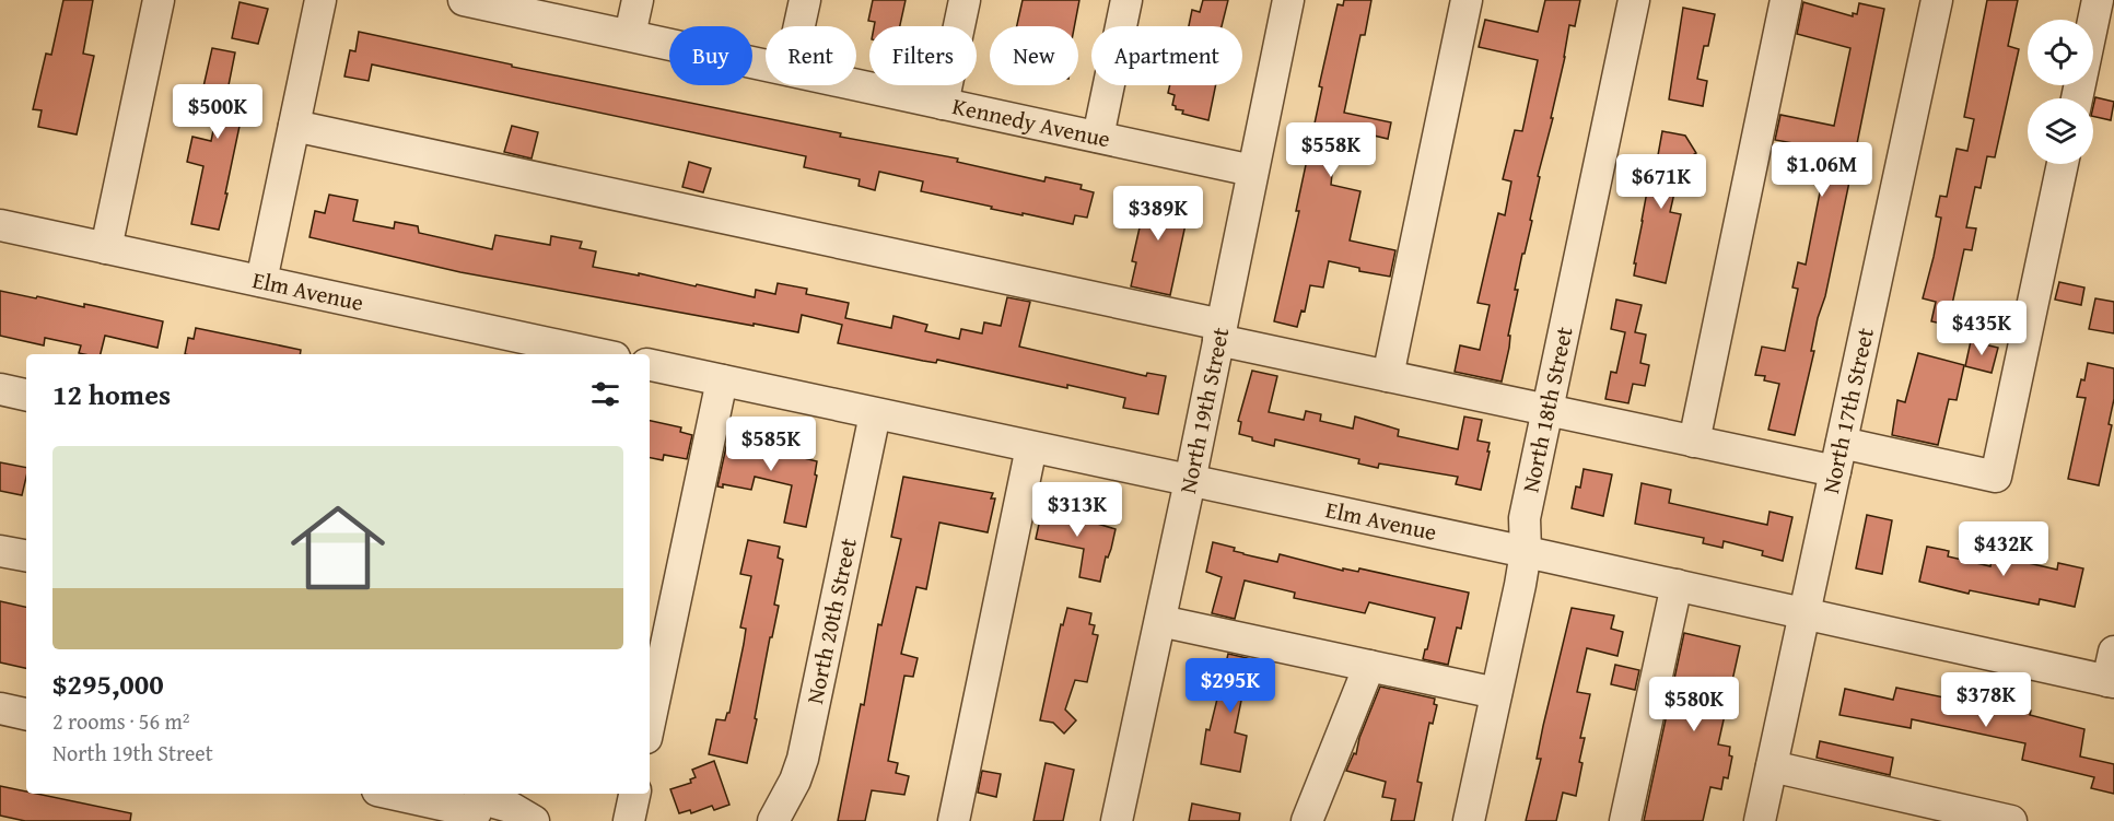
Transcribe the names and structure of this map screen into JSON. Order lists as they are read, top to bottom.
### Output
{
  "streets": {
    "street": [
      "Kennedy Avenue",
      "Elm Avenue",
      "North 18th Street",
      "North 17th Street",
      "North 19th Street",
      "North 20th Street"
    ]
  },
  "crossings": [
    ["Kennedy Avenue", "North 19th Street"],
    ["Elm Avenue", "North 18th Street"],
    ["Elm Avenue", "North 17th Street"],
    ["Elm Avenue", "North 19th Street"],
    ["Elm Avenue", "North 20th Street"]
  ],
  "page": {
    "chip": [
      "Buy",
      "Rent",
      "Filters",
      "New",
      "Apartment"
    ],
    "price": [
      "$500K",
      "$558K",
      "$1.06M",
      "$671K",
      "$389K",
      "$435K",
      "$585K",
      "$313K",
      "$432K",
      "$295K",
      "$378K",
      "$580K"
    ],
    "heading": "12 homes",
    "list": [
      {
        "name": "$295,000",
        "note": "2 rooms · 56 m² · North 19th Street"
      }
    ]
  }
}
